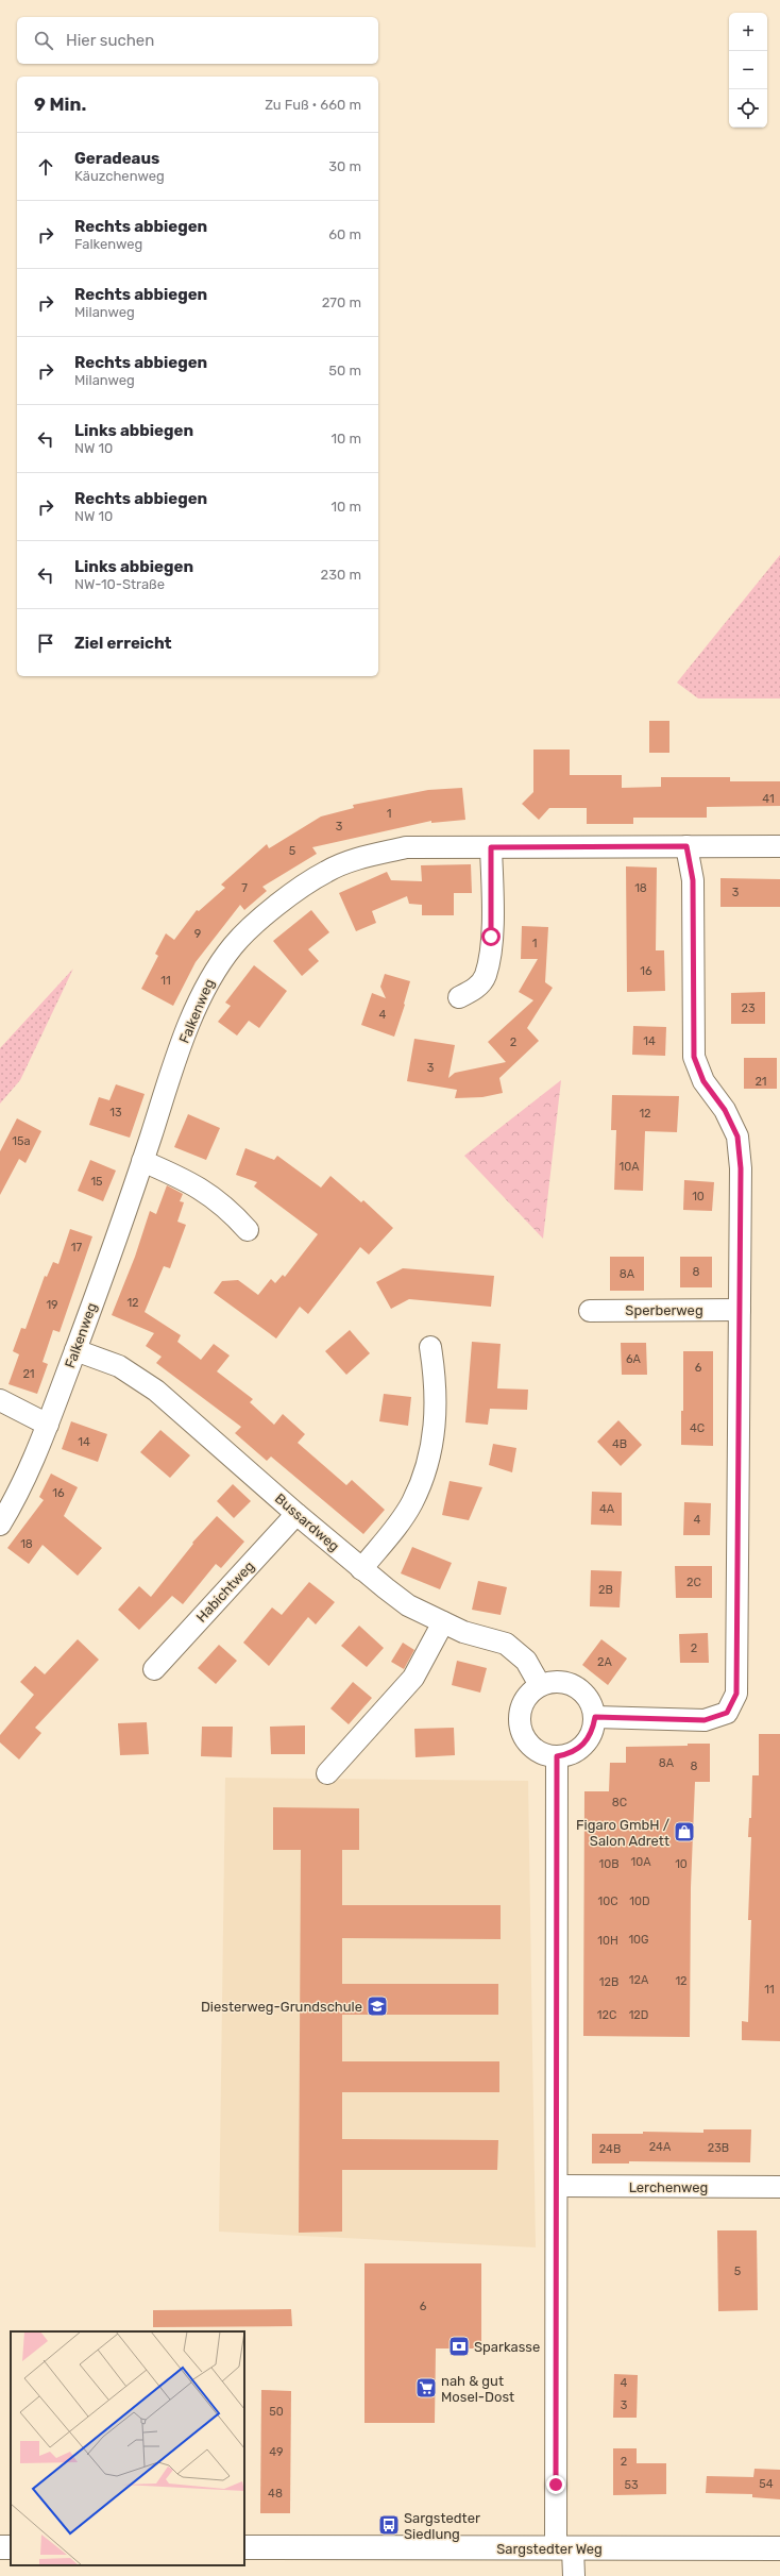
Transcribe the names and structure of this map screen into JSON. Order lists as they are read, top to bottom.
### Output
{
  "streets": {
    "street": [
      "Falkenweg",
      "Sperberweg",
      "Bussardweg",
      "Habichtweg",
      "Lerchenweg",
      "Sargstedter Weg"
    ]
  },
  "crossings": [
    ["Falkenweg", "Bussardweg"],
    ["Bussardweg", "Habichtweg"]
  ],
  "places": {
    "shop": ["Figaro GmbH / Salon Adrett"],
    "school or university": ["Diesterweg-Grundschule"],
    "bank": ["Sparkasse"],
    "supermarket": ["nah & gut Mosel-Dost"],
    "bus stop": ["Sargstedter Siedlung"]
  },
  "house_numbers": [
    "41",
    "1",
    "3",
    "5",
    "7",
    "18",
    "3",
    "9",
    "1",
    "16",
    "11",
    "23",
    "4",
    "14",
    "2",
    "3",
    "21",
    "13",
    "12",
    "15a",
    "10A",
    "15",
    "10",
    "17",
    "8",
    "8A",
    "12",
    "19",
    "6A",
    "6",
    "21",
    "4C",
    "14",
    "4B",
    "16",
    "4A",
    "4",
    "18",
    "2C",
    "2B",
    "2",
    "2A",
    "8A",
    "8",
    "8C",
    "10A",
    "10B",
    "10",
    "10C",
    "10D",
    "10G",
    "10H",
    "12A",
    "12",
    "12B",
    "11",
    "12C",
    "12D",
    "24A",
    "23B",
    "24B",
    "5",
    "6",
    "4",
    "3",
    "50",
    "49",
    "2",
    "54",
    "53",
    "48"
  ],
  "page": {
    "map_buttons": ["+", "−"],
    "search": "Hier suchen",
    "heading": ["9 Min.", "Zu Fuß · 660 m"],
    "list": [
      ["Geradeaus", "Käuzchenweg", "30 m"],
      ["Rechts abbiegen", "Falkenweg", "60 m"],
      ["Rechts abbiegen", "Milanweg", "270 m"],
      ["Rechts abbiegen", "Milanweg", "50 m"],
      ["Links abbiegen", "NW 10", "10 m"],
      ["Rechts abbiegen", "NW 10", "10 m"],
      ["Links abbiegen", "NW-10-Straße", "230 m"],
      "Ziel erreicht"
    ]
  }
}
